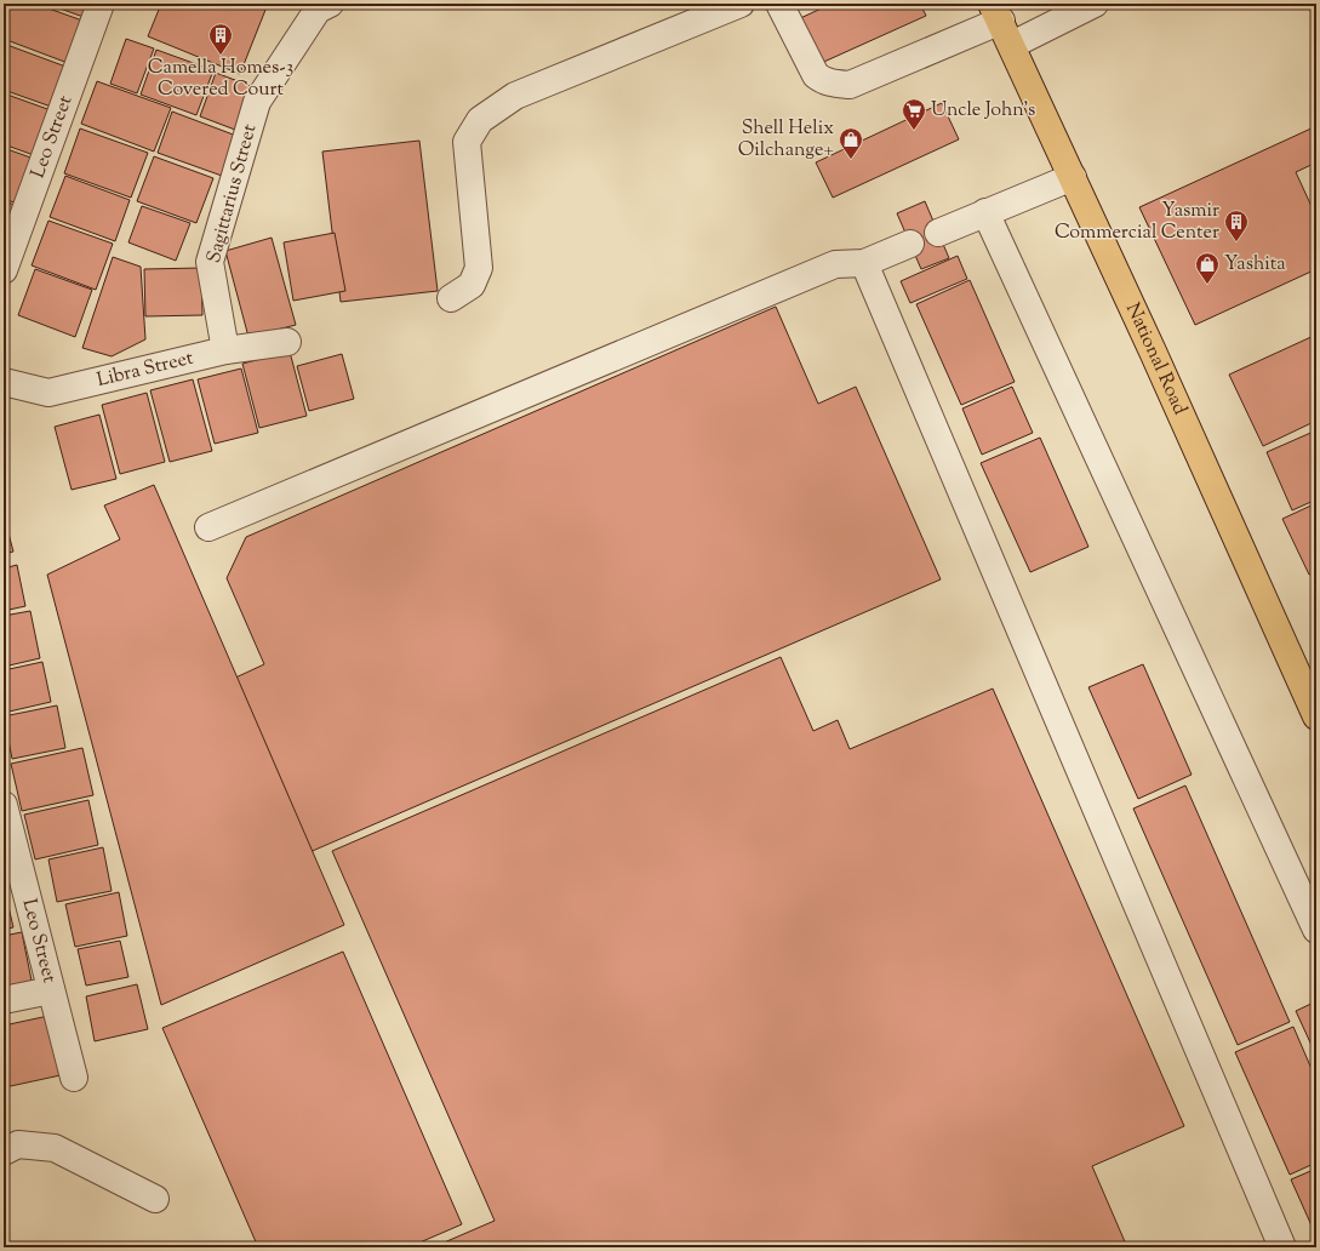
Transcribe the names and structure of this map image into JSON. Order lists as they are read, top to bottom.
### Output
{
  "streets": {
    "highway": ["National Road"],
    "street": ["Leo Street", "Sagittarius Street", "Libra Street"]
  },
  "crossings": [
    ["Sagittarius Street", "Libra Street"]
  ],
  "places": {
    "building": ["Camella Homes-3 Covered Court", "Yasmir Commercial Center"],
    "supermarket": ["Uncle John's"],
    "shop": ["Shell Helix Oilchange+", "Yashita"]
  }
}
